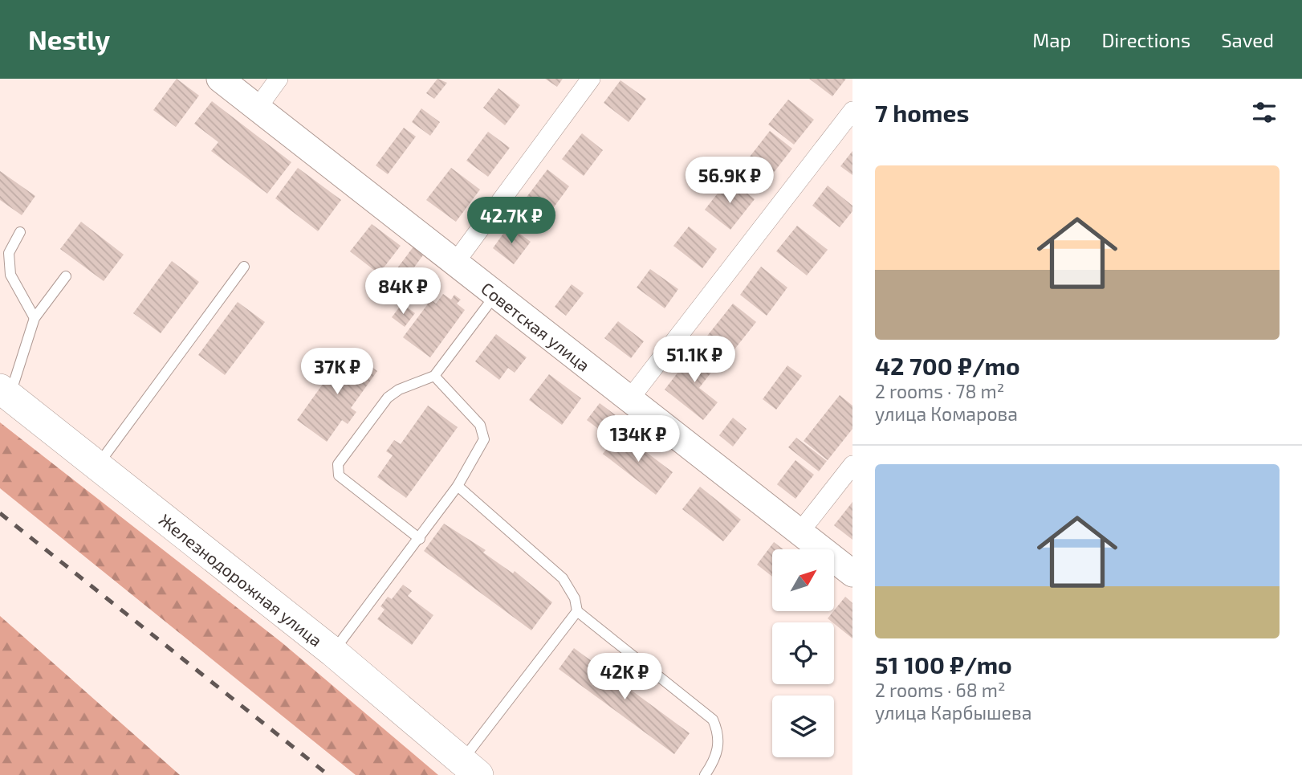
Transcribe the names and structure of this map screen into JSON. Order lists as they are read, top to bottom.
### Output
{
  "streets": {
    "main road": ["Железнодорожная улица"],
    "street": ["Советская улица"]
  },
  "north": "top right",
  "page": {
    "header": "Nestly",
    "nav": ["Map", "Directions", "Saved"],
    "heading": "7 homes",
    "list": [
      {
        "name": "42 700 ₽/mo",
        "note": "2 rooms · 78 m² · улица Комарова"
      },
      {
        "name": "51 100 ₽/mo",
        "note": "2 rooms · 68 m² · улица Карбышева"
      }
    ],
    "price": [
      "56.9K ₽",
      "42.7K ₽",
      "84K ₽",
      "51.1K ₽",
      "37K ₽",
      "134K ₽",
      "42K ₽"
    ]
  }
}
